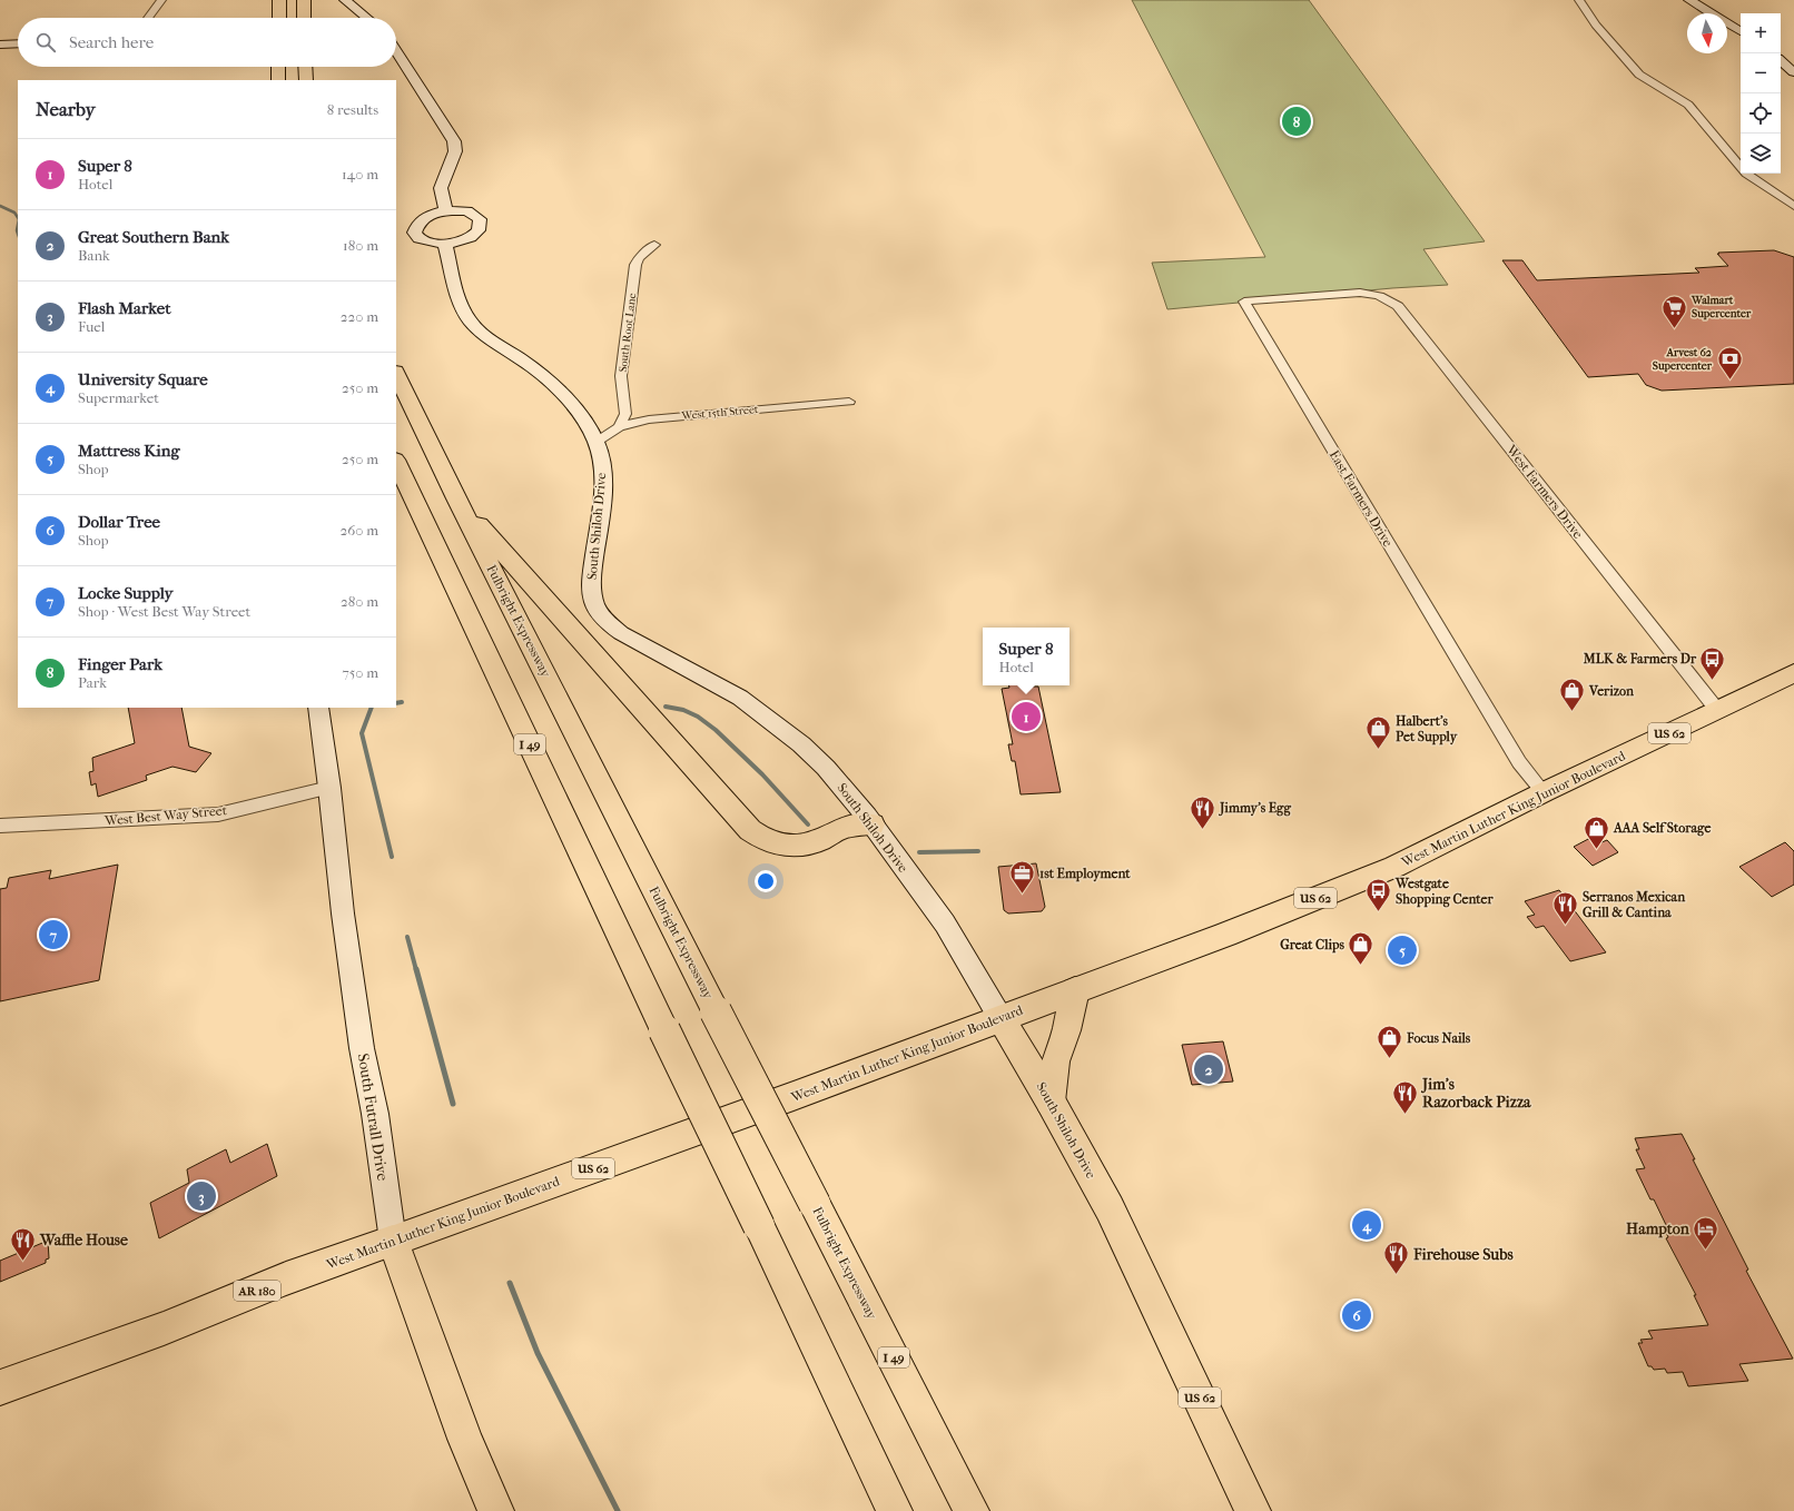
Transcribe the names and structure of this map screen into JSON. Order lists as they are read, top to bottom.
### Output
{
  "streets": {
    "main road": [
      "South Shiloh Drive",
      "Fulbright Expressway",
      "US 62",
      "I 49",
      "West Martin Luther King Junior Boulevard",
      "South Futrall Drive",
      "AR 180"
    ],
    "street": [
      "South Root Lane",
      "West 15th Street",
      "West Farmers Drive",
      "East Farmers Drive",
      "West Best Way Street"
    ]
  },
  "crossings": [
    ["South Root Lane", "West 15th Street"],
    ["West 15th Street", "South Shiloh Drive"],
    ["West Farmers Drive", "East Farmers Drive"],
    ["West Farmers Drive", "West Martin Luther King Junior Boulevard"],
    ["East Farmers Drive", "West Martin Luther King Junior Boulevard"],
    ["South Shiloh Drive", "West Martin Luther King Junior Boulevard"],
    ["West Martin Luther King Junior Boulevard", "South Futrall Drive"],
    ["West Best Way Street", "South Futrall Drive"]
  ],
  "places": {
    "supermarket": ["Walmart Supercenter"],
    "bank": ["Arvest 62 Supercenter"],
    "bus stop": ["MLK & Farmers Dr", "Westgate Shopping Center"],
    "shop": [
      "Verizon",
      "Halbert's Pet Supply",
      "AAA Self Storage",
      "Great Clips",
      "Focus Nails"
    ],
    "restaurant": [
      "Jimmy's Egg",
      "Serranos Mexican Grill & Cantina",
      "Jim's Razorback Pizza",
      "Waffle House",
      "Firehouse Subs"
    ],
    "office": ["1st Employment"],
    "hotel": ["Hampton"]
  },
  "north": "bottom",
  "page": {
    "map_buttons": ["+", "−"],
    "search": "Search here",
    "heading": ["Nearby", "8 results"],
    "pins": [
      "8",
      "1",
      "7",
      "5",
      "2",
      "3",
      "4",
      "6"
    ],
    "list": [
      {
        "mark": "1",
        "name": "Super 8",
        "note": "Hotel",
        "value": "140 m"
      },
      {
        "mark": "2",
        "name": "Great Southern Bank",
        "note": "Bank",
        "value": "180 m"
      },
      {
        "mark": "3",
        "name": "Flash Market",
        "note": "Fuel",
        "value": "220 m"
      },
      {
        "mark": "4",
        "name": "University Square",
        "note": "Supermarket",
        "value": "250 m"
      },
      {
        "mark": "5",
        "name": "Mattress King",
        "note": "Shop",
        "value": "250 m"
      },
      {
        "mark": "6",
        "name": "Dollar Tree",
        "note": "Shop",
        "value": "260 m"
      },
      {
        "mark": "7",
        "name": "Locke Supply",
        "note": "Shop · West Best Way Street",
        "value": "280 m"
      },
      {
        "mark": "8",
        "name": "Finger Park",
        "note": "Park",
        "value": "750 m"
      }
    ],
    "popup": ["Super 8", "Hotel"]
  }
}
